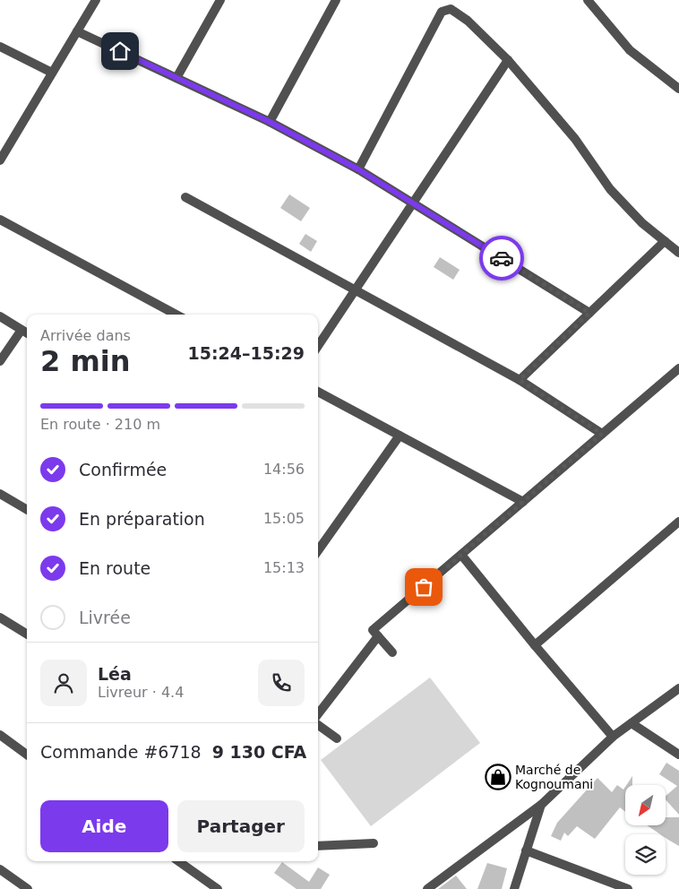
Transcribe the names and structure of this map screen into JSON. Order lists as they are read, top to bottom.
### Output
{
  "places": {
    "shop": ["Marché de Kognoumani"]
  },
  "north": "bottom left",
  "page": {
    "heading": ["2 min", "Arrivée dans", "15:24–15:29"],
    "panel": [
      "Léa",
      "Livreur · 4.4",
      "Commande #6718",
      "9 130 CFA"
    ],
    "bar": "En route · 210 m",
    "list": [
      ["Confirmée", "14:56"],
      ["En préparation", "15:05"],
      ["En route", "15:13"],
      "Livrée"
    ],
    "buttons": ["Aide", "Partager"]
  }
}
